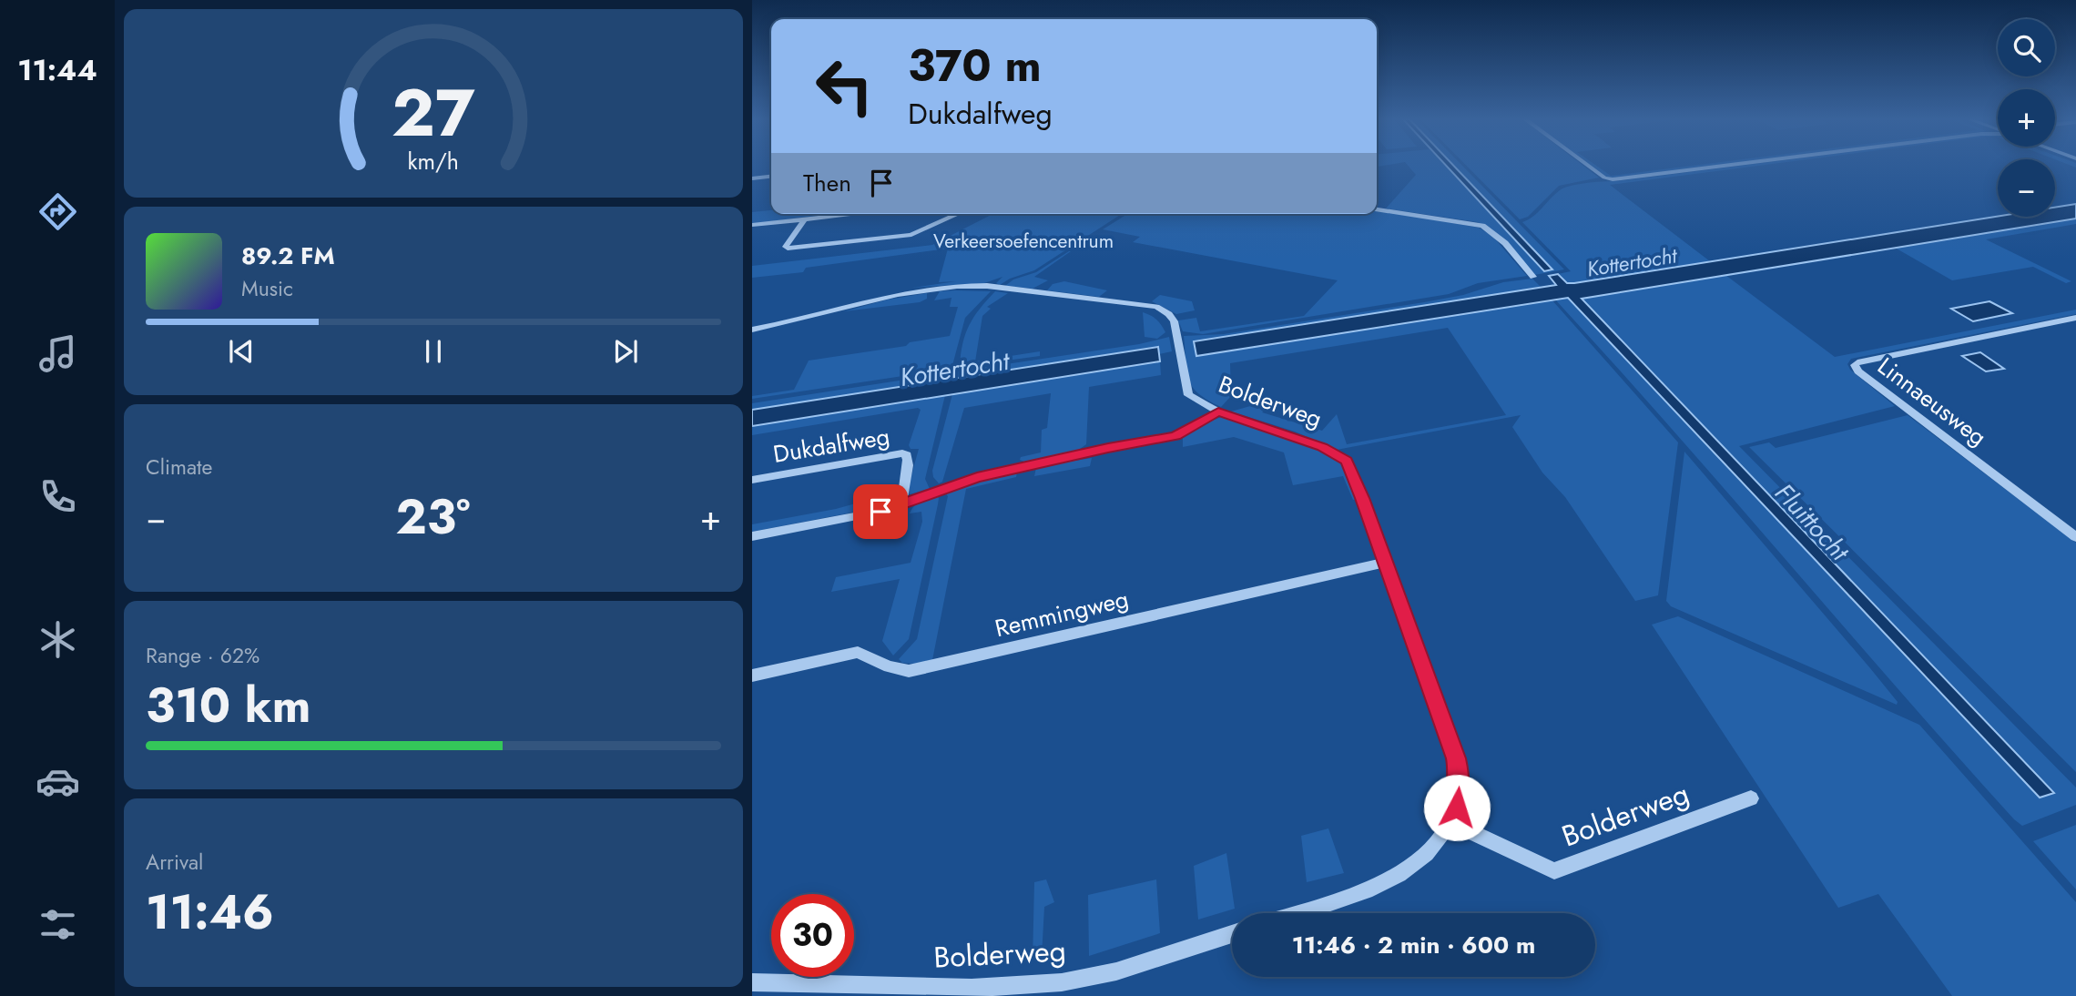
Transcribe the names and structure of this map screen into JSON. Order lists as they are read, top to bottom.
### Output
{
  "streets": {
    "street": [
      "Bolderweg",
      "Linnaeusweg",
      "Dukdalfweg",
      "Remmingweg"
    ]
  },
  "crossings": [
    ["Bolderweg", "Remmingweg"]
  ],
  "water": ["Kottertocht", "Fluittocht"],
  "parks": ["Verkeersoefencentrum"],
  "page": {
    "tabs": "11:44",
    "map_buttons": ["+", "−"],
    "turn": ["370 m", "Dukdalfweg"],
    "then": "Then",
    "song": ["89.2 FM", "Music"],
    "tile": [
      "Climate",
      ["Range · 62%", "310 km"],
      ["Arrival", "11:46"]
    ],
    "heat": ["−", "23°", "+"],
    "limit": "30",
    "trip": "11:46 · 2 min · 600 m",
    "gauge": ["27", "km/h"]
  }
}
